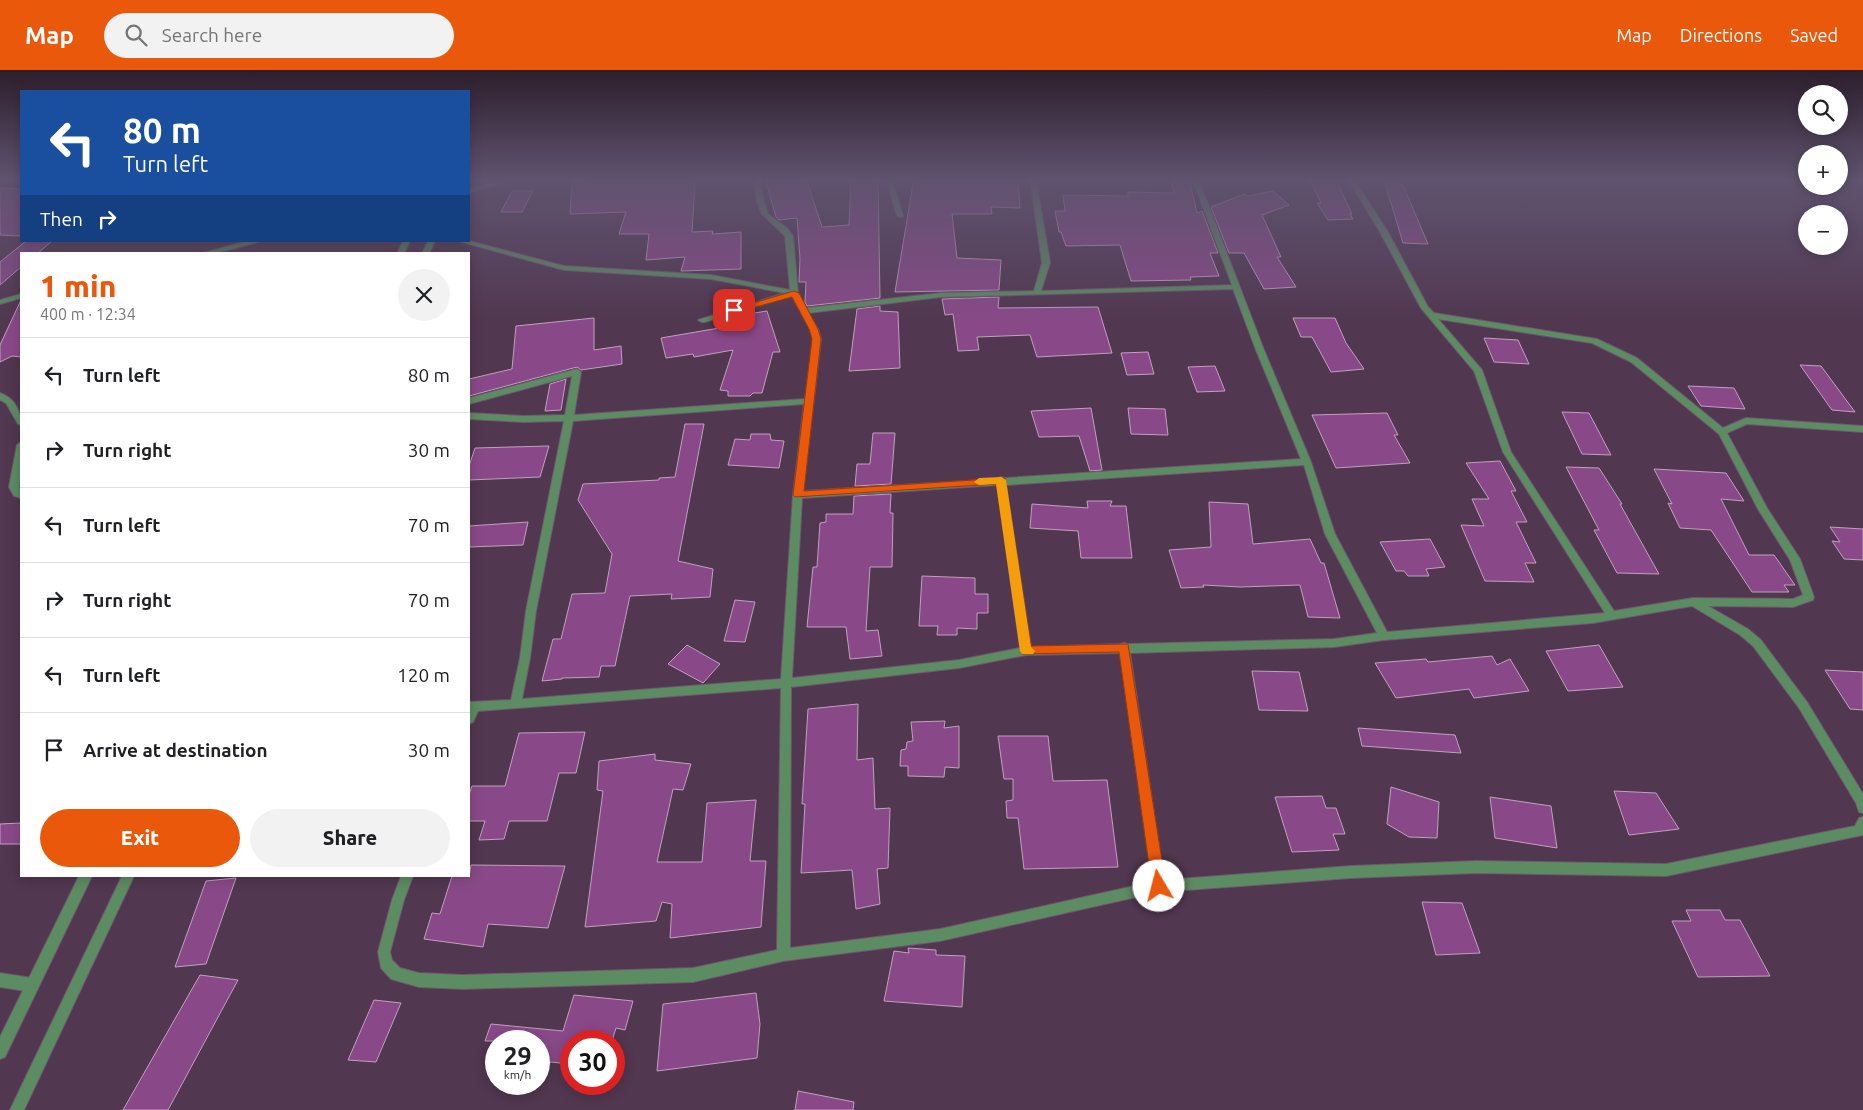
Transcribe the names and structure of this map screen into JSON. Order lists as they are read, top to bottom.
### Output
{
  "page": {
    "header": "Map",
    "search": "Search here",
    "nav": ["Map", "Directions", "Saved"],
    "map_buttons": ["+", "−"],
    "turn": ["80 m", "Turn left"],
    "then": "Then",
    "heading": ["1 min", "400 m · 12:34"],
    "list": [
      {
        "name": "Turn left",
        "value": "80 m"
      },
      {
        "name": "Turn right",
        "value": "30 m"
      },
      {
        "name": "Turn left",
        "value": "70 m"
      },
      {
        "name": "Turn right",
        "value": "70 m"
      },
      {
        "name": "Turn left",
        "value": "120 m"
      },
      {
        "name": "Arrive at destination",
        "value": "30 m"
      }
    ],
    "buttons": ["Exit", "Share"],
    "speed": "29 km/h",
    "limit": "30"
  }
}
